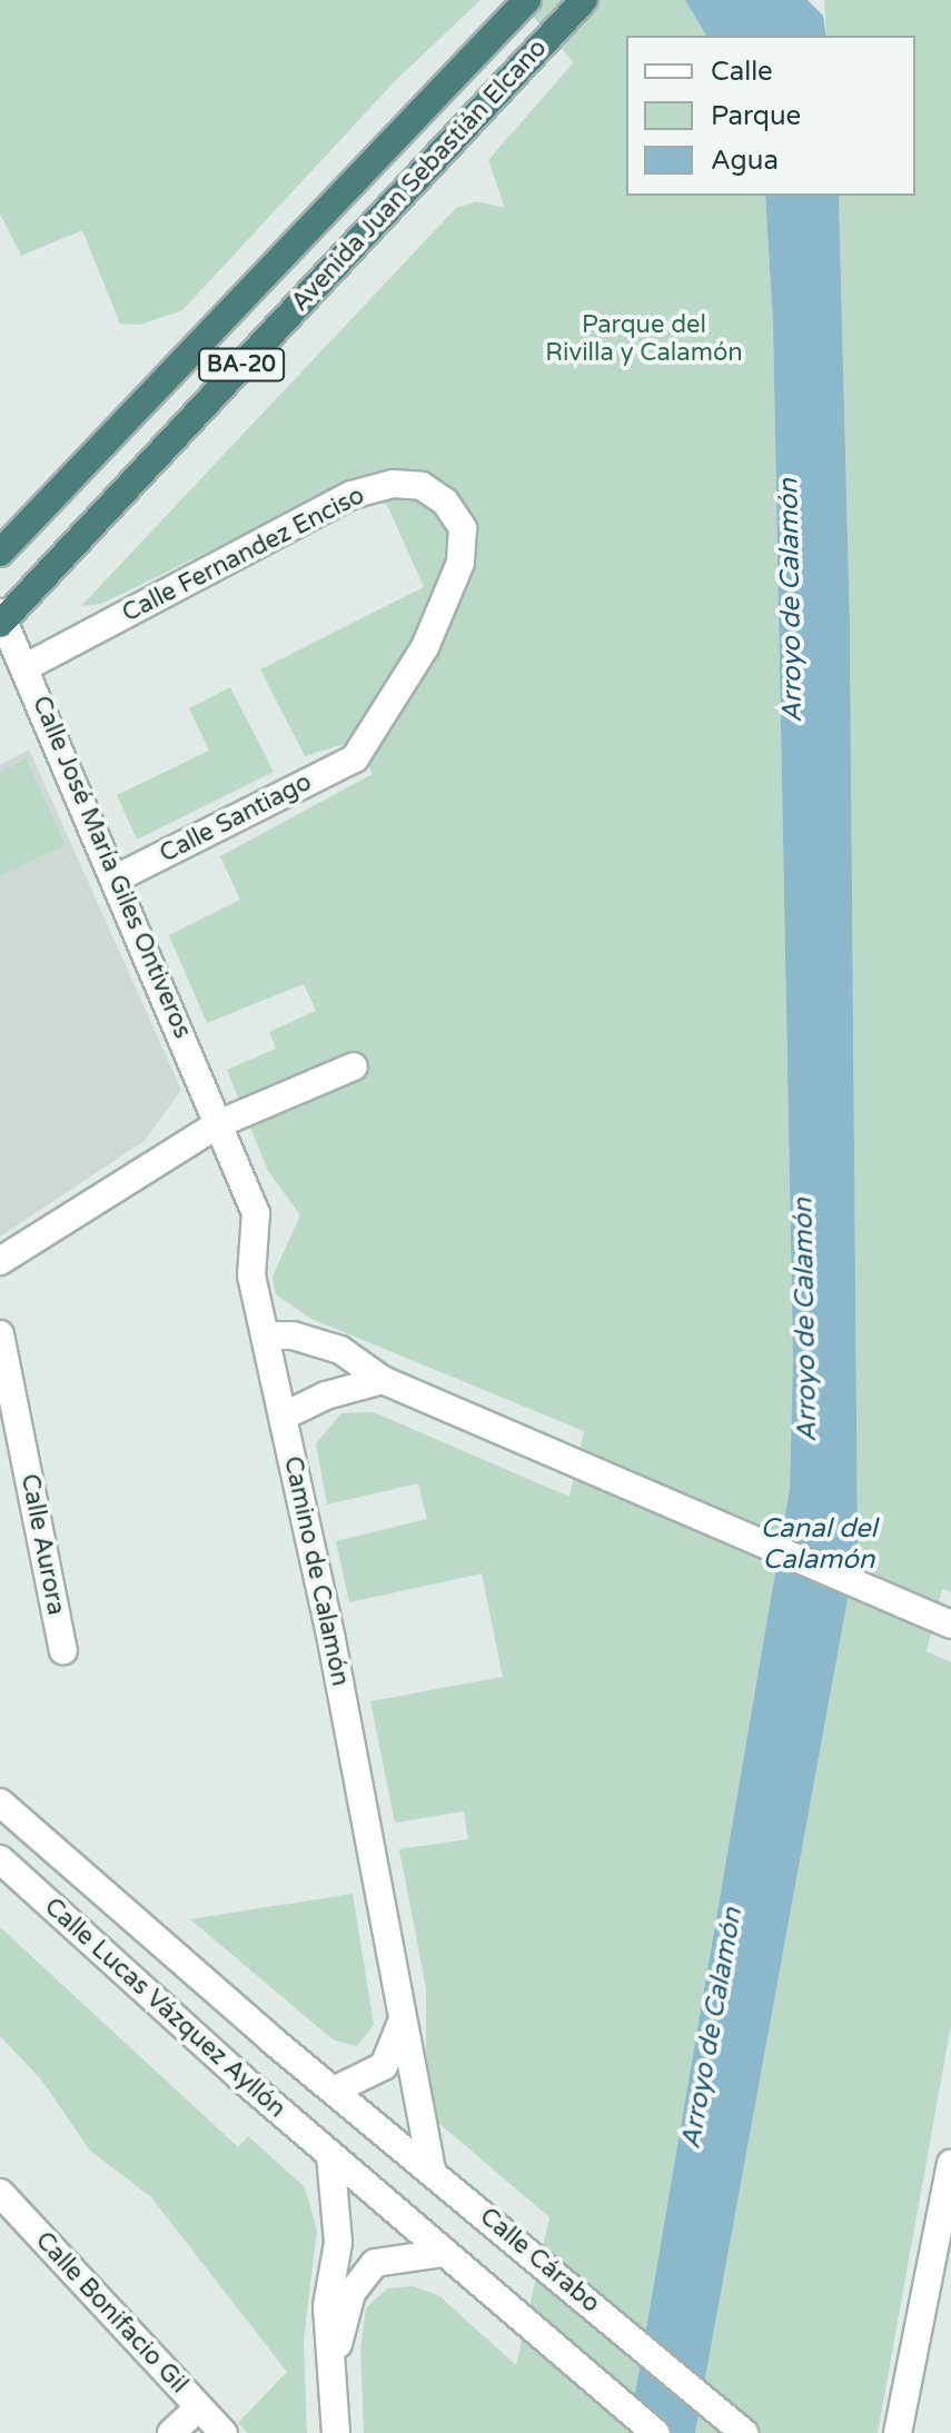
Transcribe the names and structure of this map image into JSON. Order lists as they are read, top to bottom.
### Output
{
  "streets": {
    "highway": ["Avenida Juan Sebastián Elcano", "BA-20"],
    "street": [
      "Calle Fernandez Enciso",
      "Calle Santiago",
      "Calle José María Giles Ontiveros",
      "Calle Aurora",
      "Camino de Calamón",
      "Calle Lucas Vázquez Ayllón",
      "Calle Cárabo",
      "Calle Bonifacio Gil"
    ]
  },
  "crossings": [
    ["Avenida Juan Sebastián Elcano", "Calle José María Giles Ontiveros"],
    ["Calle Fernandez Enciso", "Calle Santiago"],
    ["Calle Fernandez Enciso", "Calle José María Giles Ontiveros"],
    ["Calle Santiago", "Calle José María Giles Ontiveros"],
    ["Calle José María Giles Ontiveros", "Camino de Calamón"],
    ["Camino de Calamón", "Calle Cárabo"],
    ["Calle Lucas Vázquez Ayllón", "Calle Cárabo"]
  ],
  "water": ["Arroyo de Calamón", "Canal del Calamón"],
  "parks": ["Parque del Rivilla y Calamón"],
  "legend": ["Calle", "Parque", "Agua"]
}
